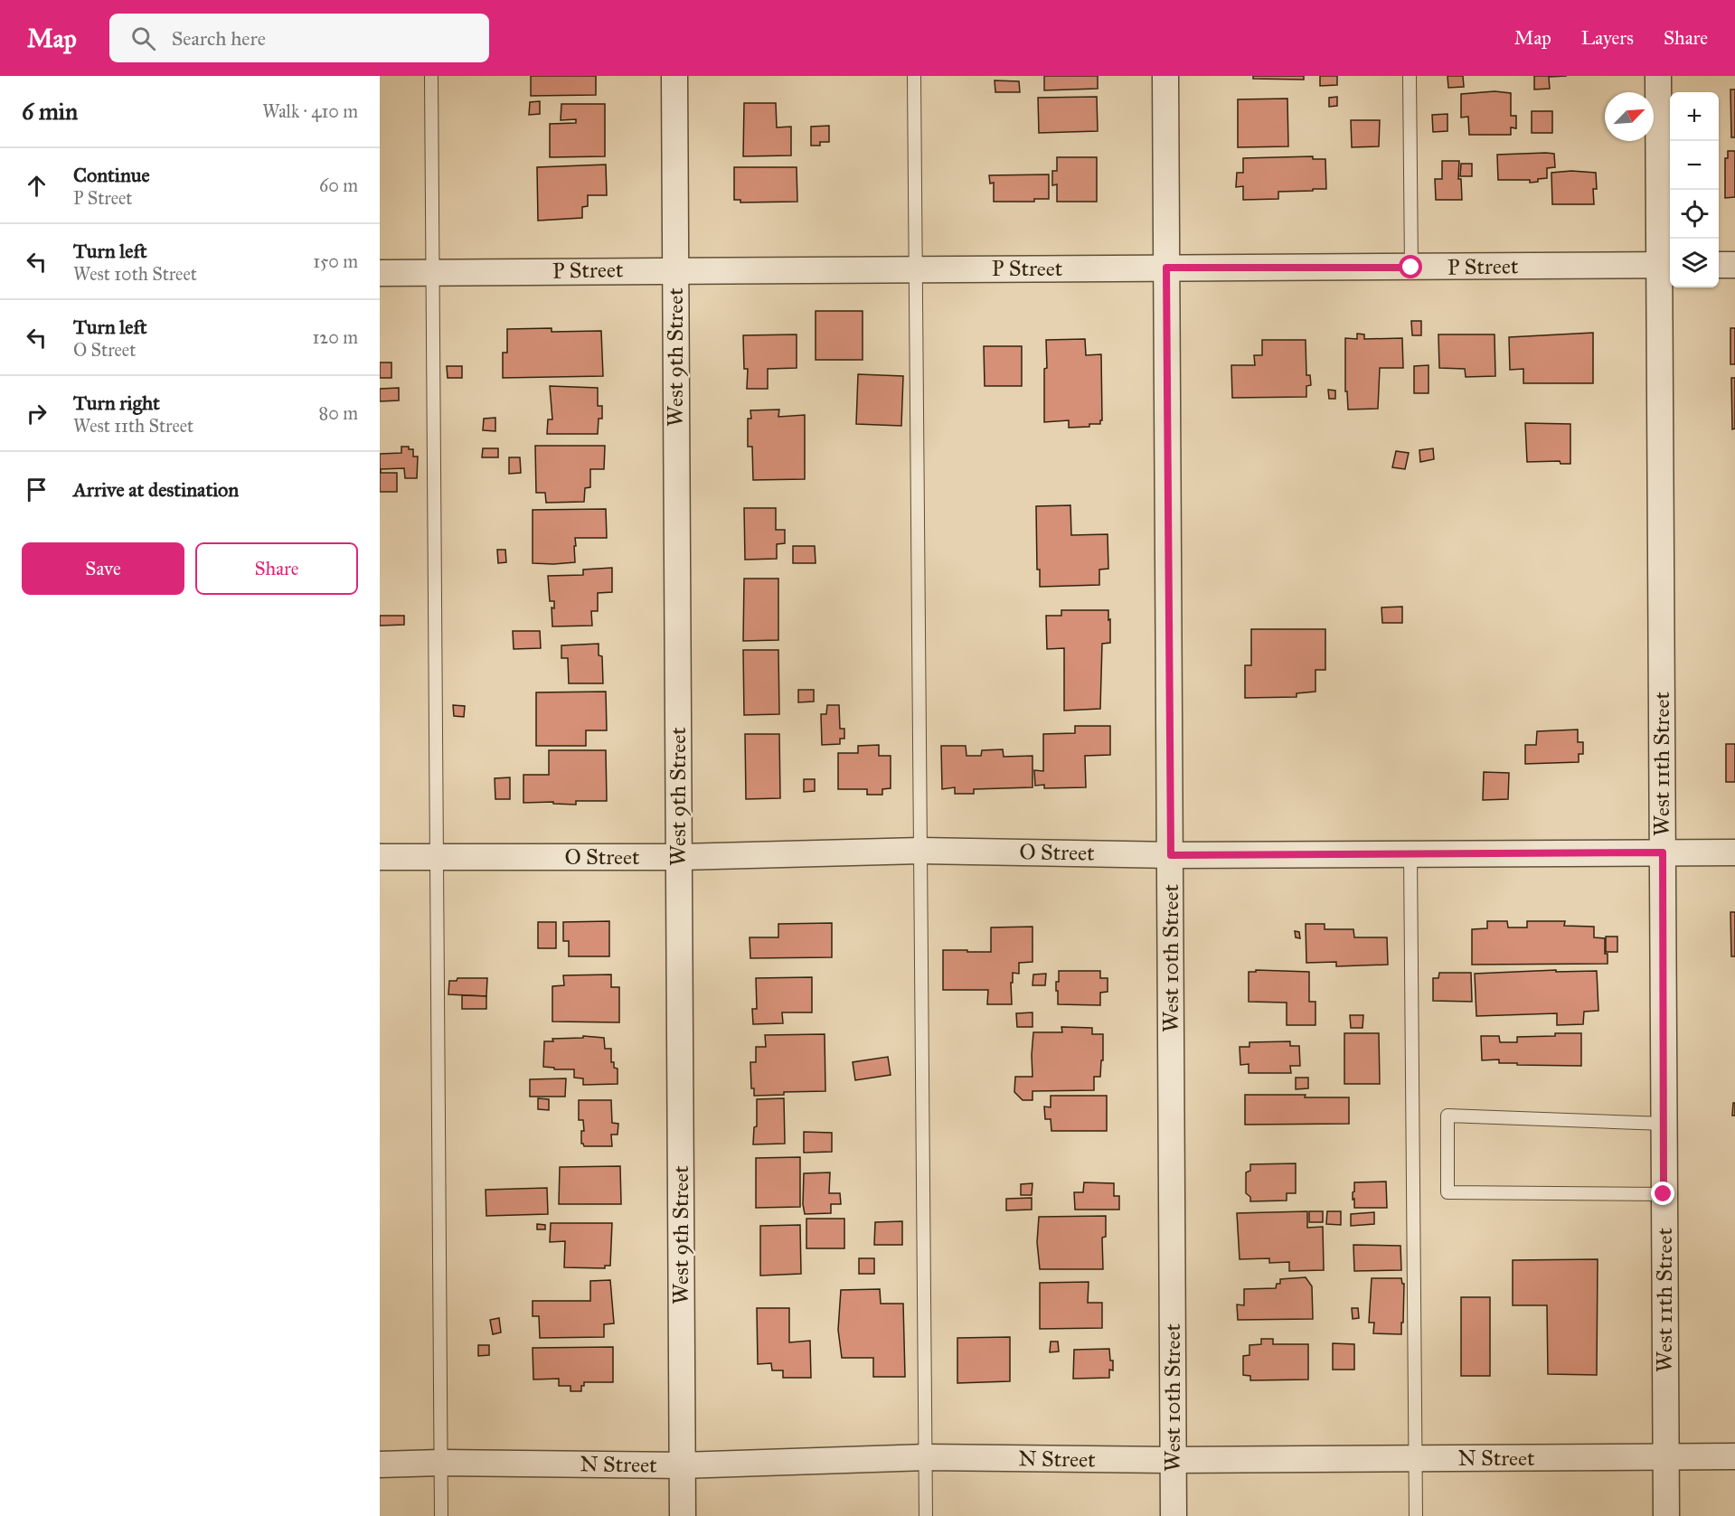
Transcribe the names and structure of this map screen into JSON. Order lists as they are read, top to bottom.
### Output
{
  "streets": {
    "street": [
      "P Street",
      "West 9th Street",
      "West 11th Street",
      "O Street",
      "West 10th Street",
      "N Street"
    ]
  },
  "crossings": [
    ["P Street", "West 9th Street"],
    ["P Street", "West 11th Street"],
    ["P Street", "West 10th Street"],
    ["West 9th Street", "O Street"],
    ["West 9th Street", "N Street"],
    ["West 11th Street", "O Street"],
    ["West 11th Street", "N Street"],
    ["O Street", "West 10th Street"],
    ["West 10th Street", "N Street"]
  ],
  "north": "top right",
  "page": {
    "header": "Map",
    "search": "Search here",
    "nav": ["Map", "Layers", "Share"],
    "heading": ["6 min", "Walk · 410 m"],
    "map_buttons": ["+", "−"],
    "list": [
      ["Continue", "P Street", "60 m"],
      ["Turn left", "West 10th Street", "150 m"],
      ["Turn left", "O Street", "120 m"],
      ["Turn right", "West 11th Street", "80 m"],
      "Arrive at destination"
    ],
    "buttons": ["Save", "Share"]
  }
}
